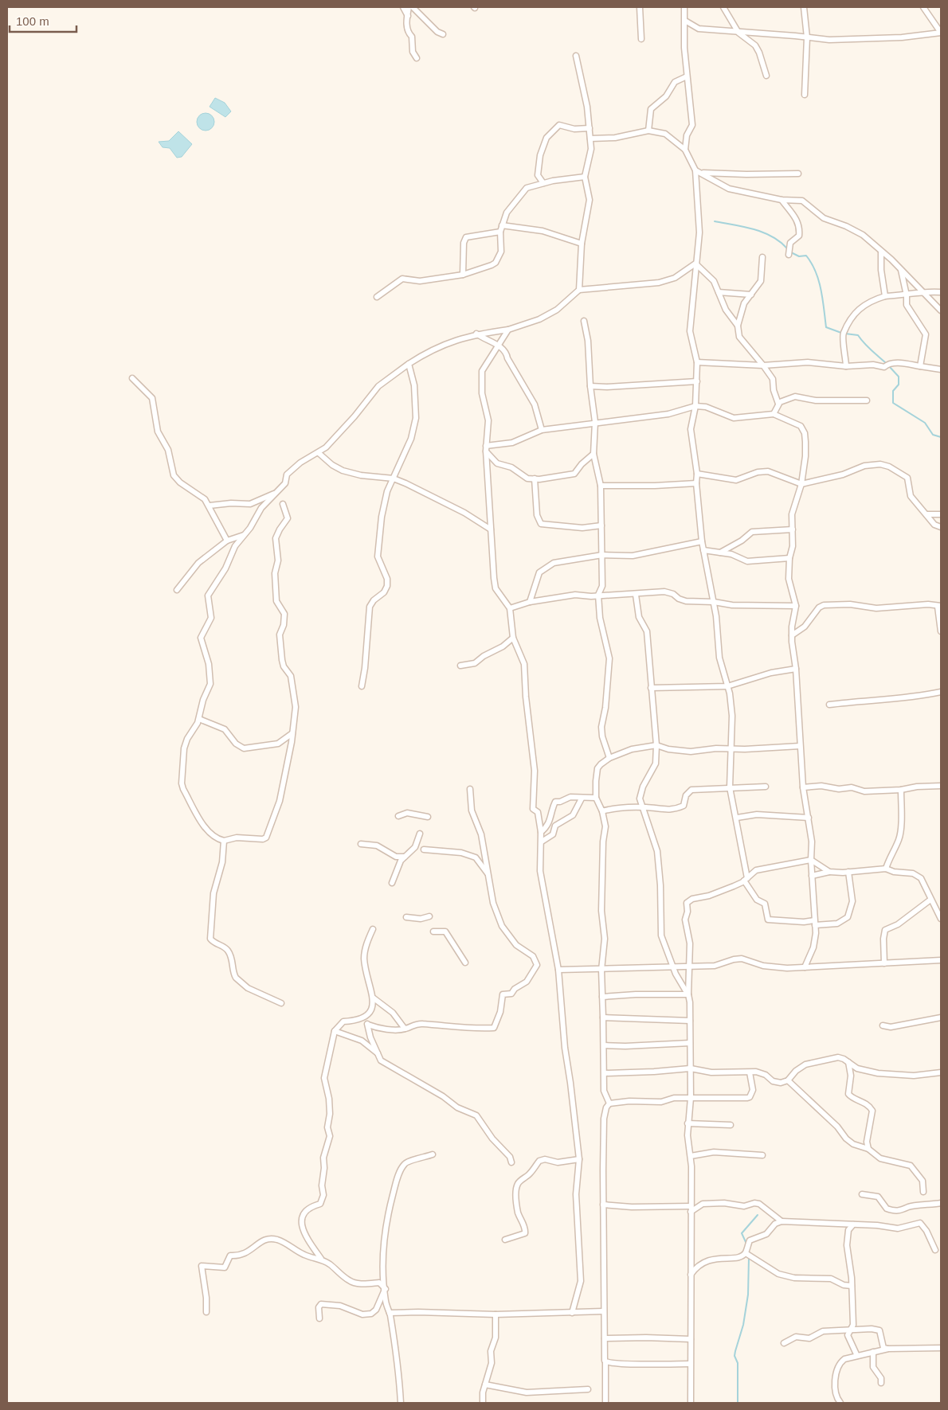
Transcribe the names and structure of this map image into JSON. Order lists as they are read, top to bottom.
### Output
{
  "scale_bar": "100 m"
}
